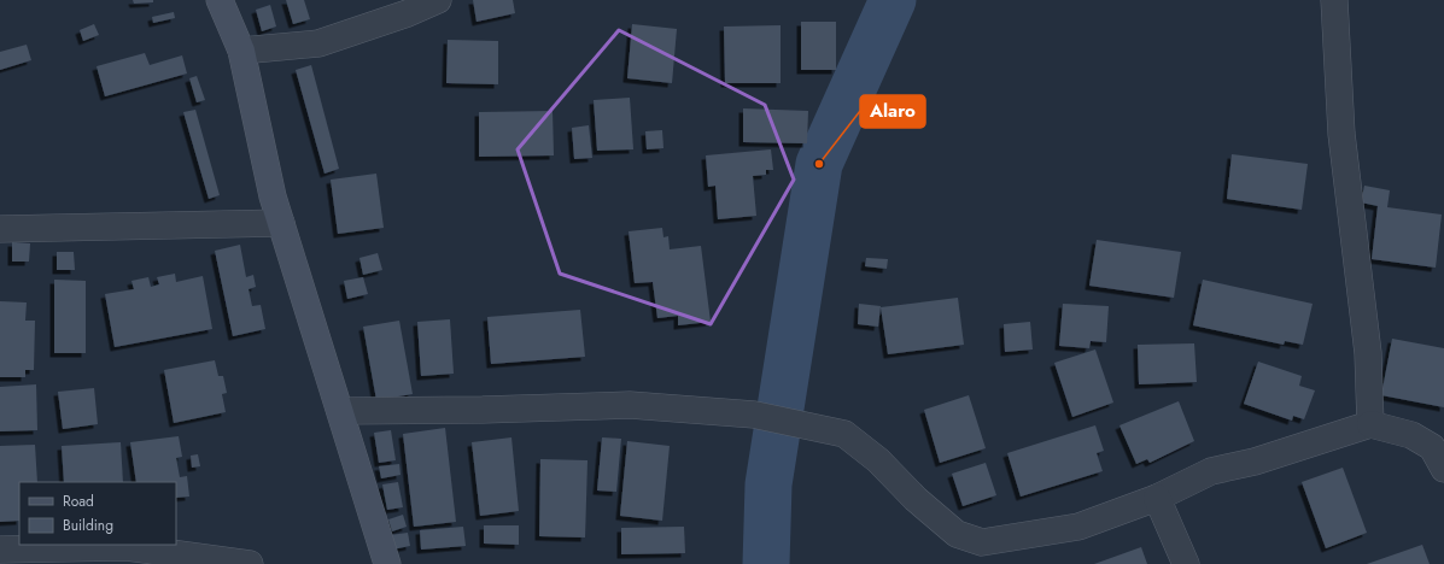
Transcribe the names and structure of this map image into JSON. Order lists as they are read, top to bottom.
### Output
{
  "places": ["Alaro"],
  "legend": ["Road", "Building"]
}
